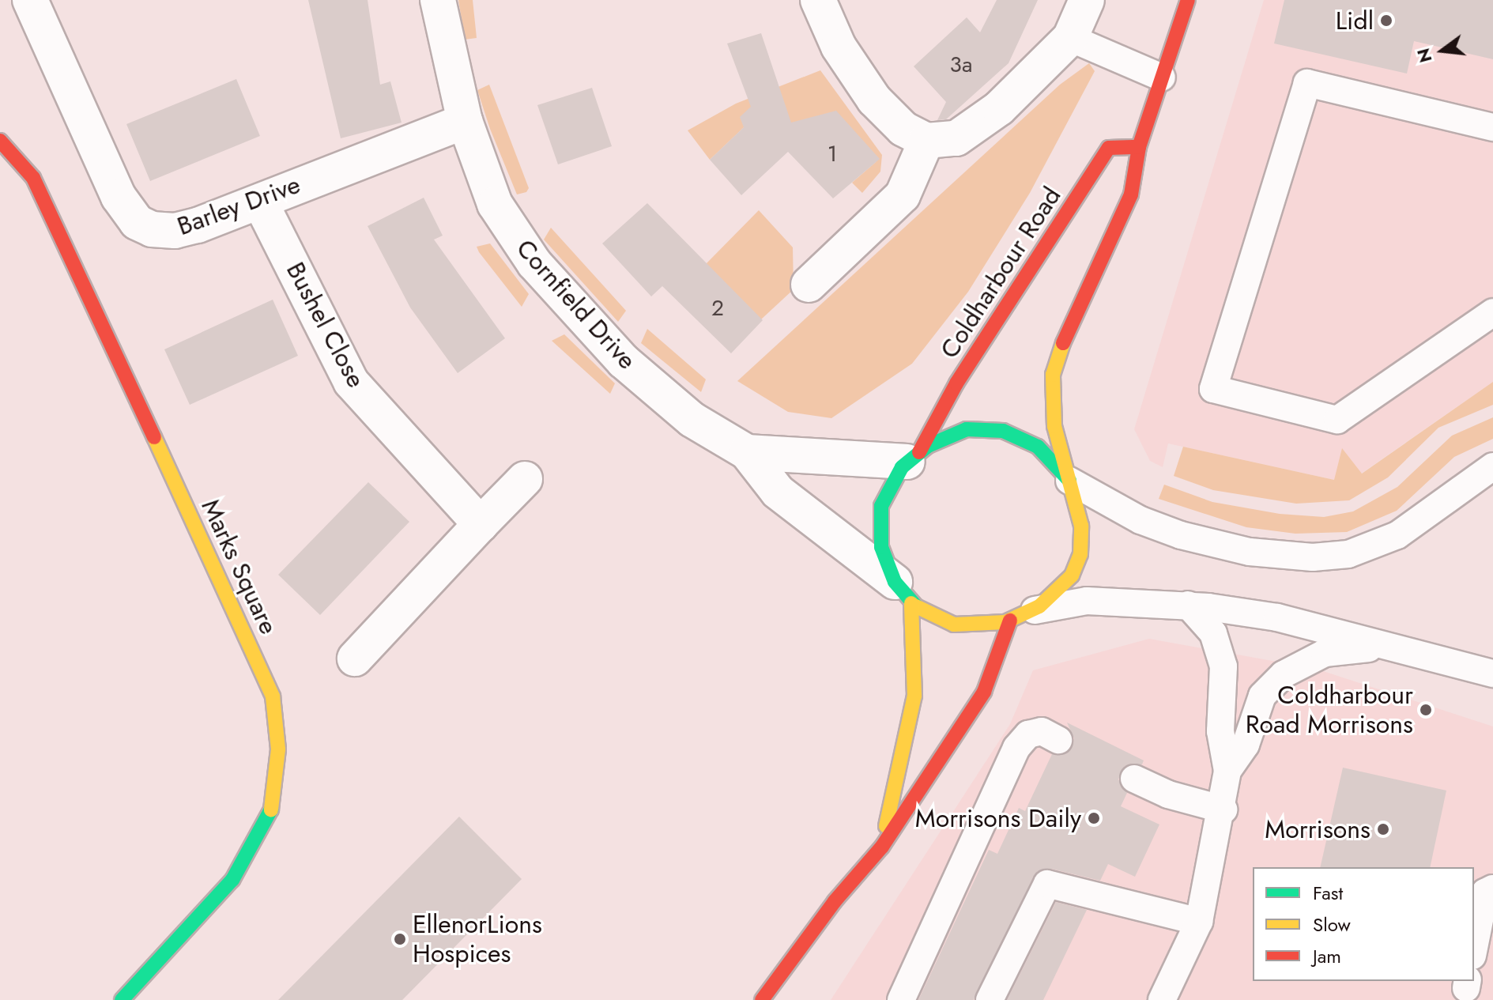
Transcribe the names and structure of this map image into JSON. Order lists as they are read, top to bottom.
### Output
{
  "streets": {
    "street": [
      "Barley Drive",
      "Coldharbour Road",
      "Cornfield Drive",
      "Bushel Close",
      "Marks Square"
    ]
  },
  "crossings": [
    ["Barley Drive", "Cornfield Drive"],
    ["Barley Drive", "Bushel Close"],
    ["Coldharbour Road", "Cornfield Drive"]
  ],
  "places": [
    "Lidl",
    "Coldharbour Road Morrisons",
    "Morrisons Daily",
    "Morrisons",
    "EllenorLions Hospices"
  ],
  "house_numbers": ["3a", "1", "2"],
  "legend": ["Fast", "Slow", "Jam"],
  "north": "left"
}
